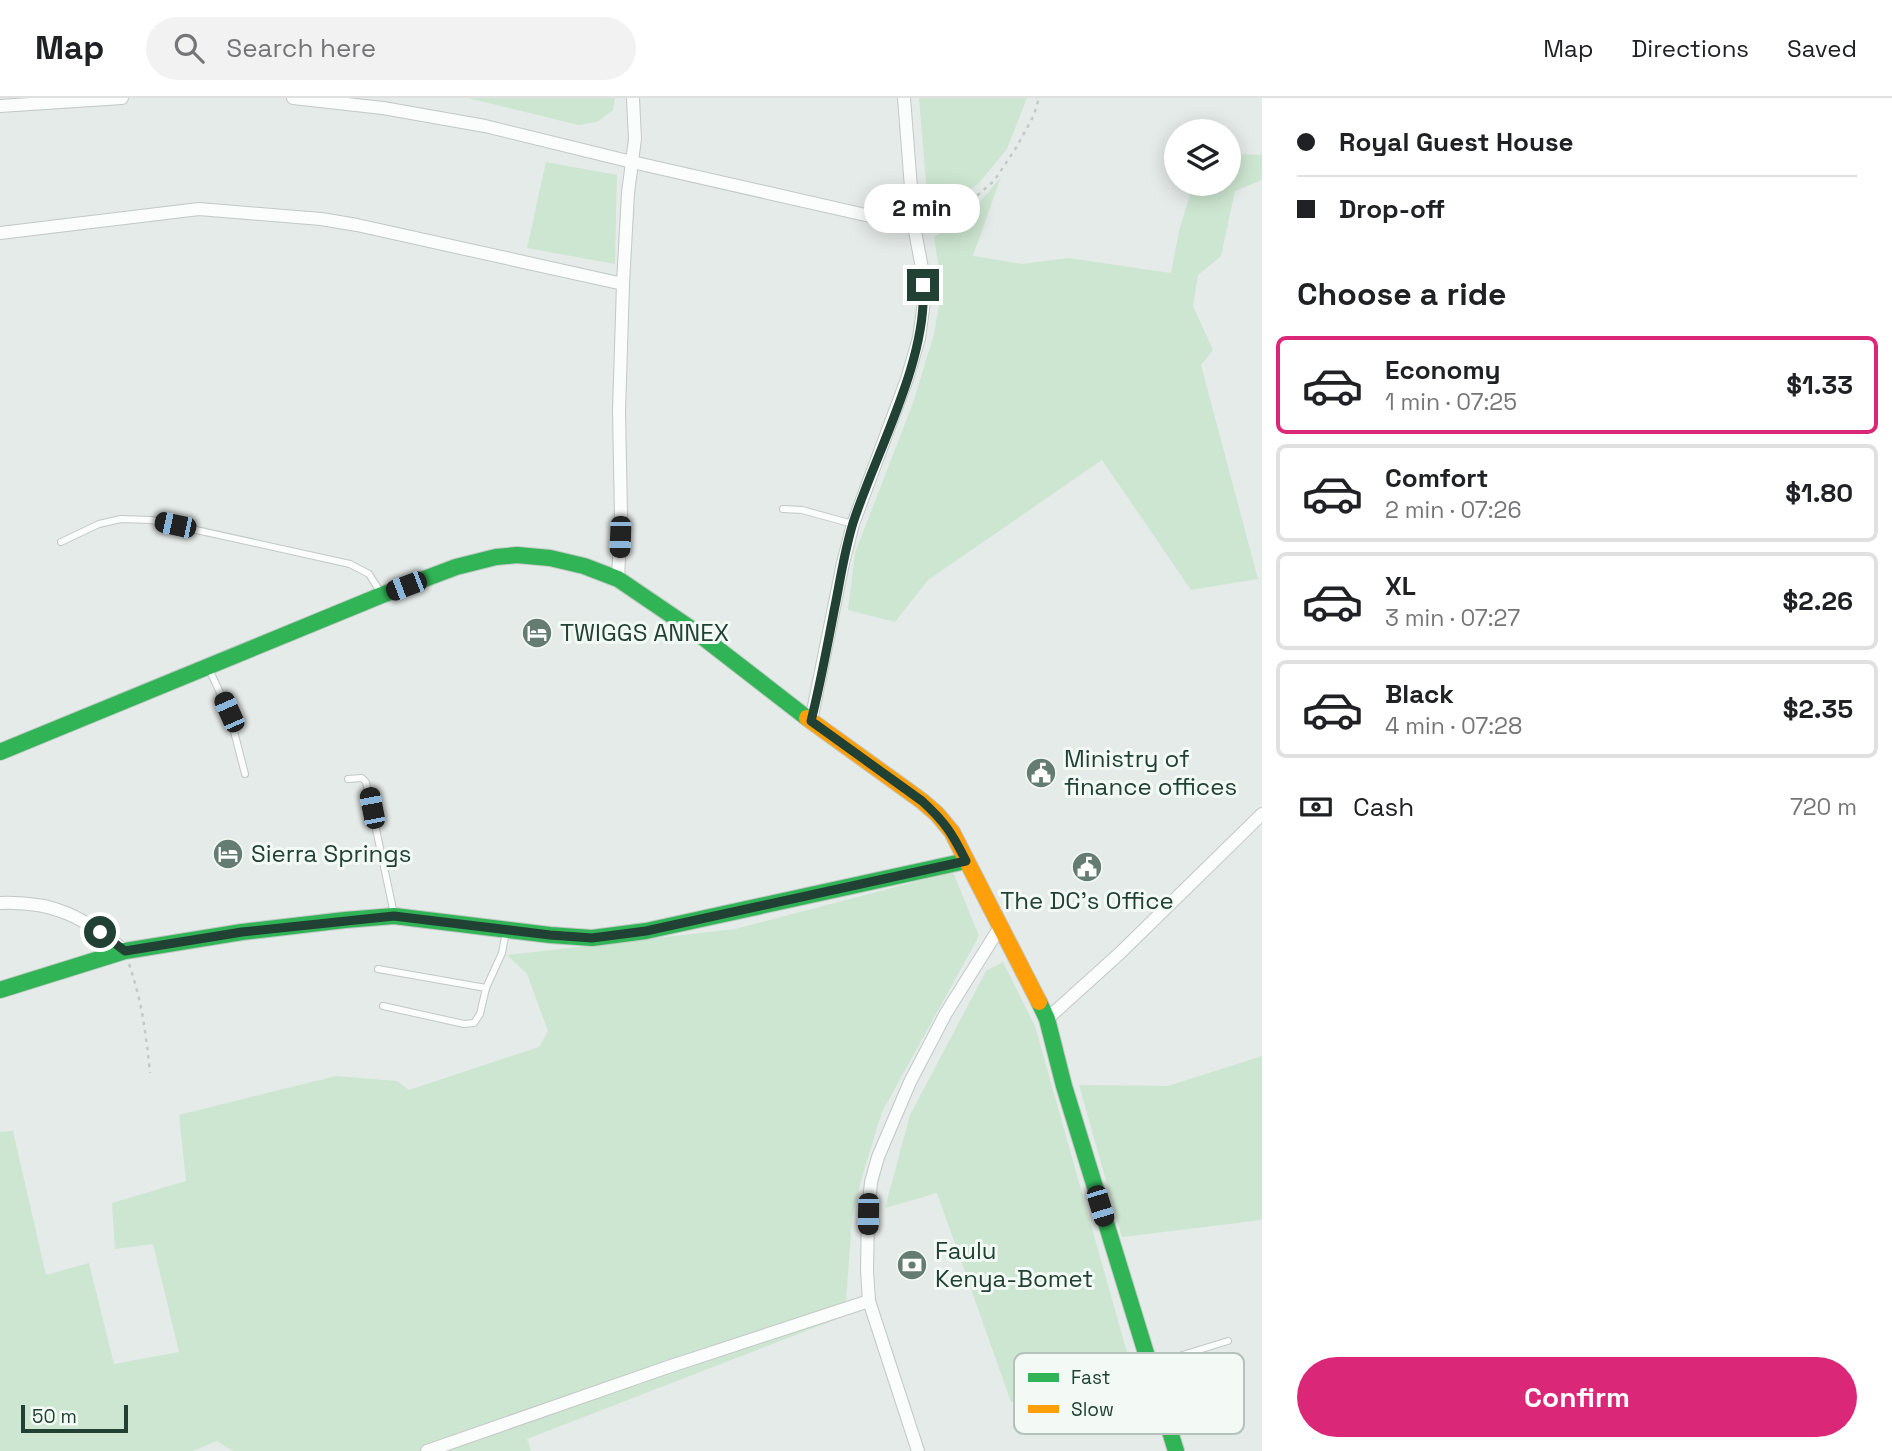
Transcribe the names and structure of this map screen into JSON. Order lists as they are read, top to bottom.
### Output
{
  "places": {
    "hotel": ["TWIGGS ANNEX", "Sierra Springs"],
    "public building": ["Ministry of finance offices", "The DC's Office"],
    "bank": ["Faulu Kenya-Bomet"]
  },
  "legend": ["Fast", "Slow"],
  "scale_bar": "50 m",
  "page": {
    "header": "Map",
    "search": "Search here",
    "nav": ["Map", "Directions", "Saved"],
    "banner": ["Royal Guest House", "Drop-off"],
    "bubble": "2 min",
    "heading": "Choose a ride",
    "list": [
      {
        "name": "Economy",
        "note": "1 min · 07:25",
        "value": "$1.33"
      },
      {
        "name": "Comfort",
        "note": "2 min · 07:26",
        "value": "$1.80"
      },
      {
        "name": "XL",
        "note": "3 min · 07:27",
        "value": "$2.26"
      },
      {
        "name": "Black",
        "note": "4 min · 07:28",
        "value": "$2.35"
      }
    ],
    "pay": ["Cash", "720 m"],
    "buttons": "Confirm",
    "scale": "50 m"
  }
}
